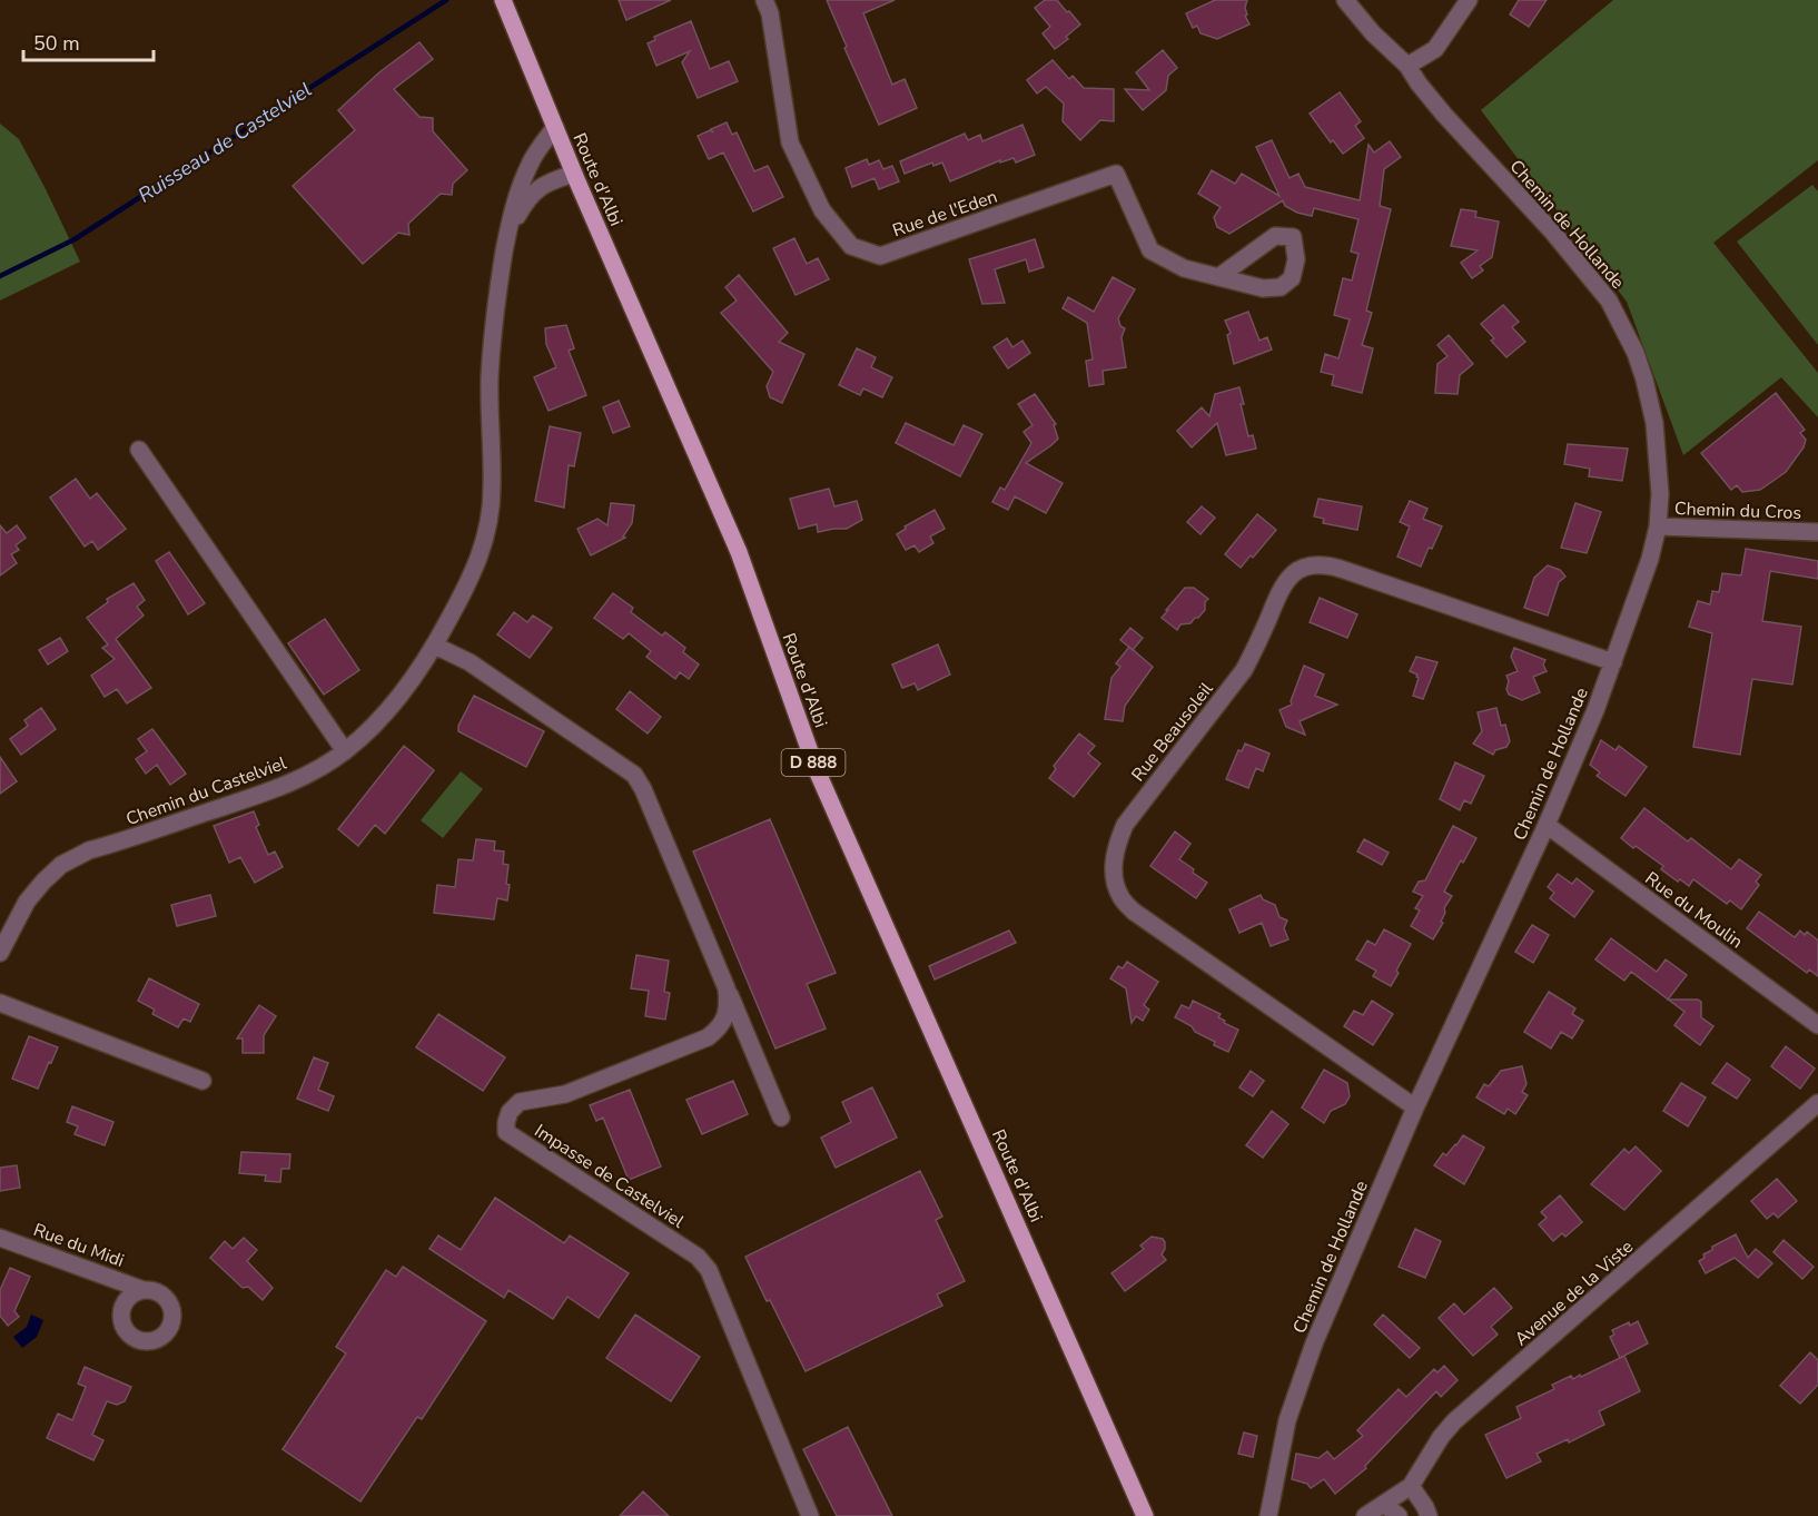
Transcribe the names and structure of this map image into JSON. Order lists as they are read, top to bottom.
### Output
{
  "streets": {
    "main road": ["Route d'Albi", "D 888"],
    "street": [
      "Rue de l'Eden",
      "Chemin de Hollande",
      "Chemin du Cros",
      "Rue Beausoleil",
      "Chemin du Castelviel",
      "Rue du Moulin",
      "Impasse de Castelviel",
      "Rue du Midi",
      "Avenue de la Viste"
    ]
  },
  "crossings": [
    ["Route d'Albi", "Chemin du Castelviel"],
    ["Chemin de Hollande", "Chemin du Cros"],
    ["Chemin de Hollande", "Rue Beausoleil"],
    ["Chemin de Hollande", "Rue du Moulin"],
    ["Chemin du Castelviel", "Impasse de Castelviel"]
  ],
  "water": ["Ruisseau de Castelviel"],
  "scale_bar": "50 m"
}
